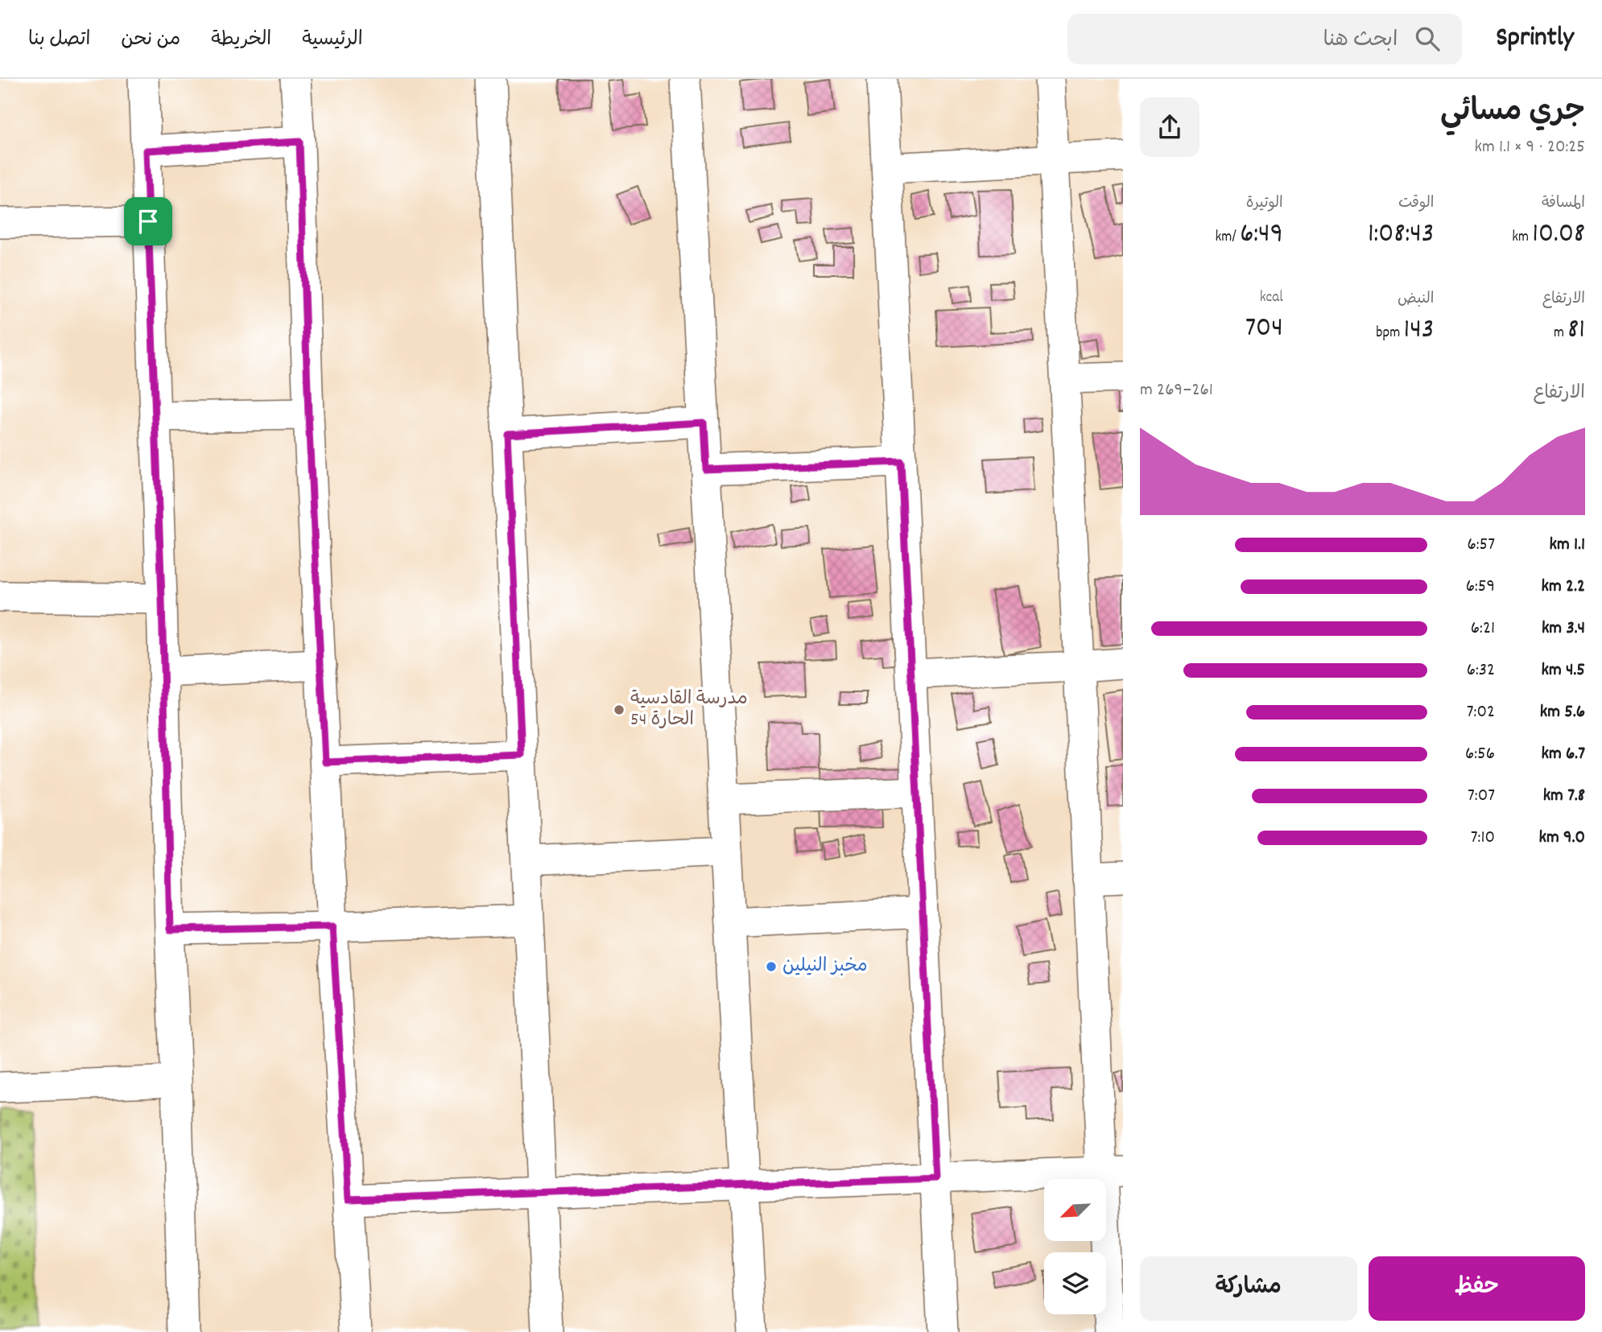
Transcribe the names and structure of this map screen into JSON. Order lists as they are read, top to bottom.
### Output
{
  "places": ["مدرسة القادسية الحارة 54", "مخبز النيلين"],
  "north": "bottom left",
  "page": {
    "header": "Sprintly",
    "search": "ابحث هنا",
    "nav": [
      "الرئيسية",
      "الخريطة",
      "من نحن",
      "اتصل بنا"
    ],
    "heading": ["جري مسائي", "20:25 · 9 × 1.1 km"],
    "stats": [
      ["المسافة", "10.08 km"],
      ["الوقت", "1:08:43"],
      ["الوتيرة", "6:49 /km"],
      ["الارتفاع", "81 m"],
      ["النبض", "143 bpm"],
      ["kcal", "704"]
    ],
    "chart": ["الارتفاع", "261–269 m"],
    "list": [
      {
        "name": "1.1 km",
        "note": "6:57"
      },
      {
        "name": "2.2 km",
        "note": "6:59"
      },
      {
        "name": "3.4 km",
        "note": "6:21"
      },
      {
        "name": "4.5 km",
        "note": "6:32"
      },
      {
        "name": "5.6 km",
        "note": "7:02"
      },
      {
        "name": "6.7 km",
        "note": "6:56"
      },
      {
        "name": "7.8 km",
        "note": "7:07"
      },
      {
        "name": "9.0 km",
        "note": "7:10"
      }
    ],
    "buttons": ["حفظ", "مشاركة"]
  }
}
